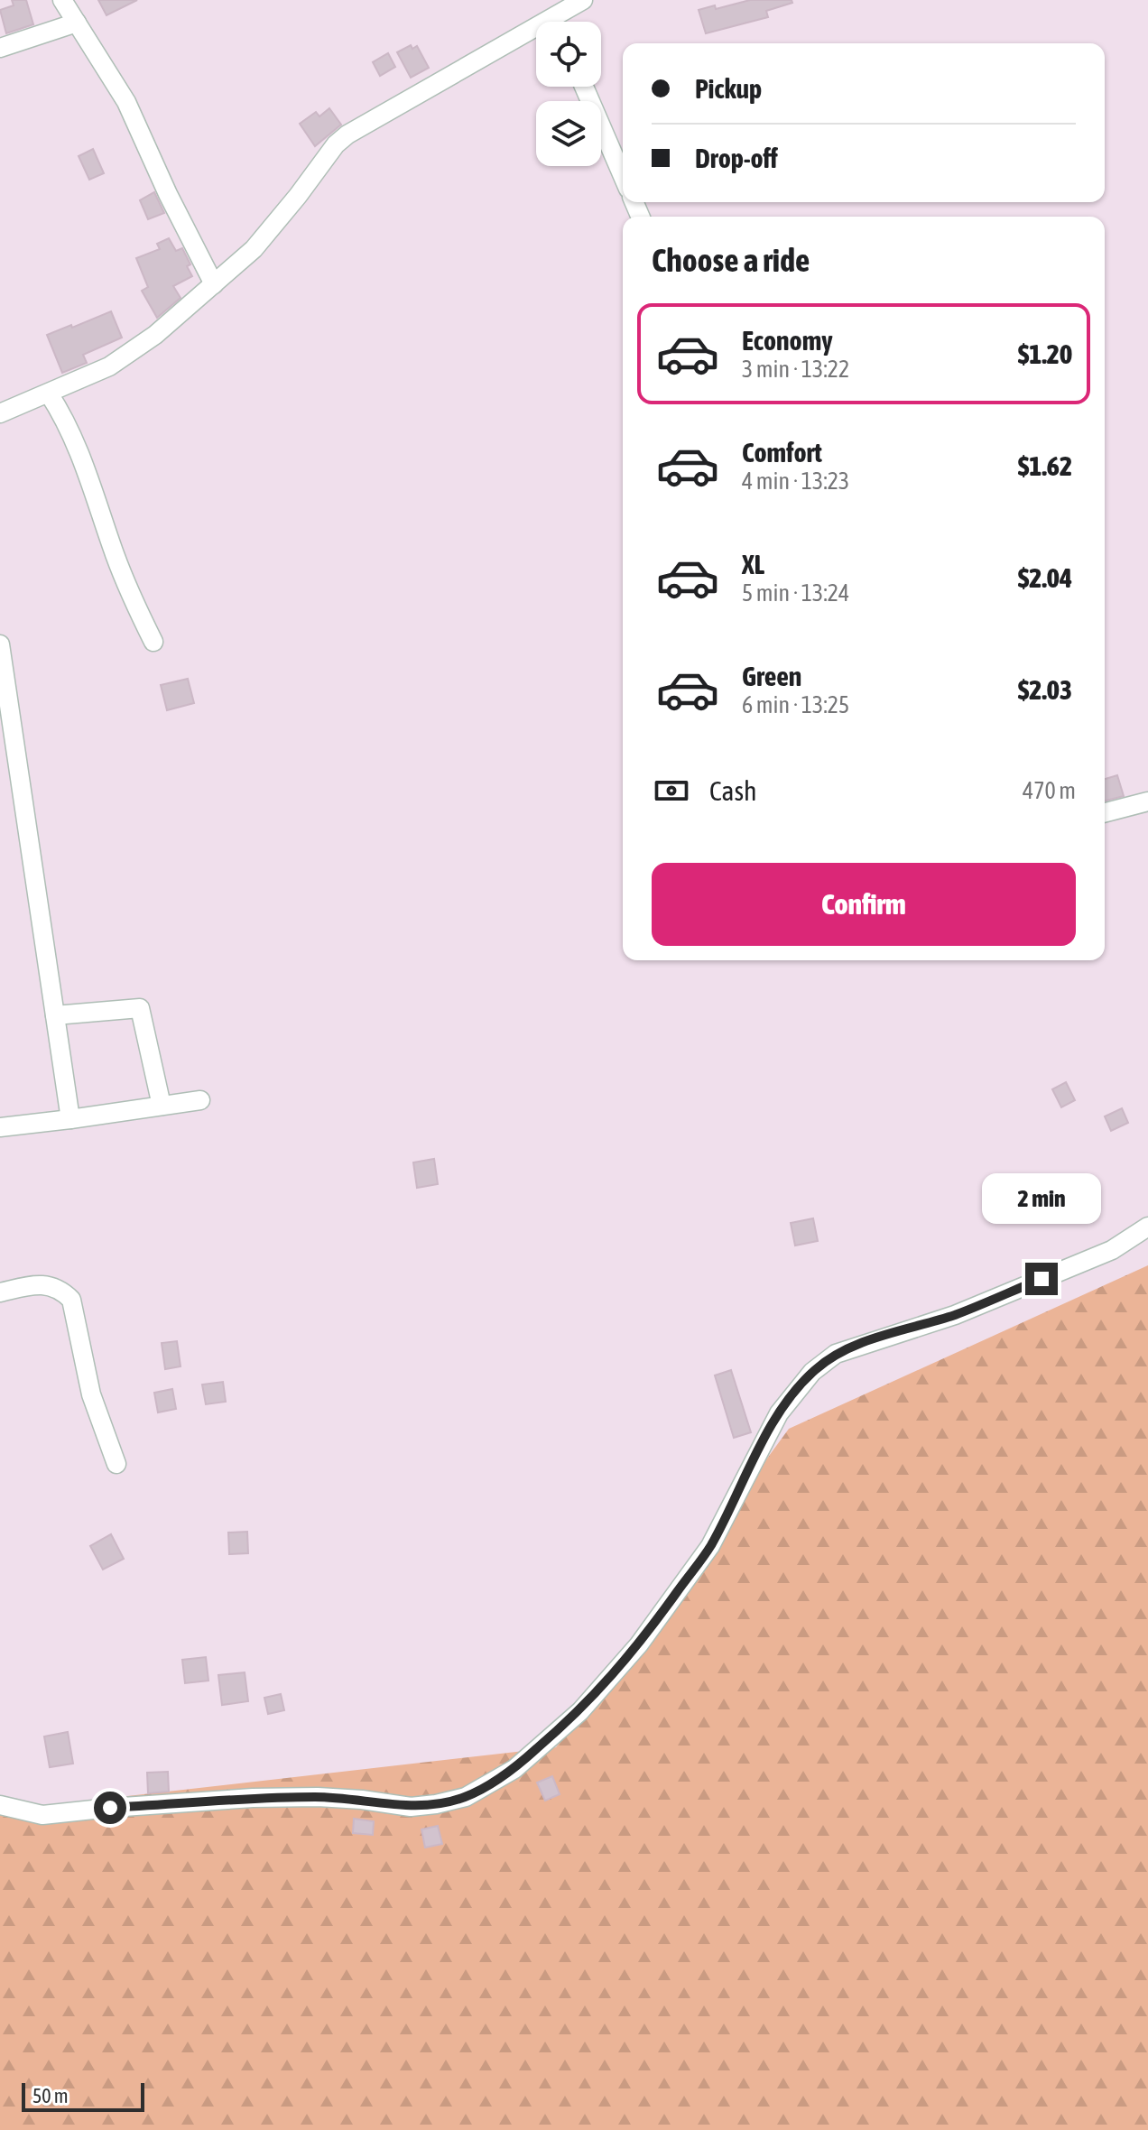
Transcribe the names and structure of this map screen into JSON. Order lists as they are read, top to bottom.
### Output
{
  "scale_bar": "50 m",
  "page": {
    "banner": ["Pickup", "Drop-off"],
    "heading": "Choose a ride",
    "list": [
      {
        "name": "Economy",
        "note": "3 min · 13:22",
        "value": "$1.20"
      },
      {
        "name": "Comfort",
        "note": "4 min · 13:23",
        "value": "$1.62"
      },
      {
        "name": "XL",
        "note": "5 min · 13:24",
        "value": "$2.04"
      },
      {
        "name": "Green",
        "note": "6 min · 13:25",
        "value": "$2.03"
      }
    ],
    "pay": ["Cash", "470 m"],
    "buttons": "Confirm",
    "bubble": "2 min",
    "scale": "50 m"
  }
}
